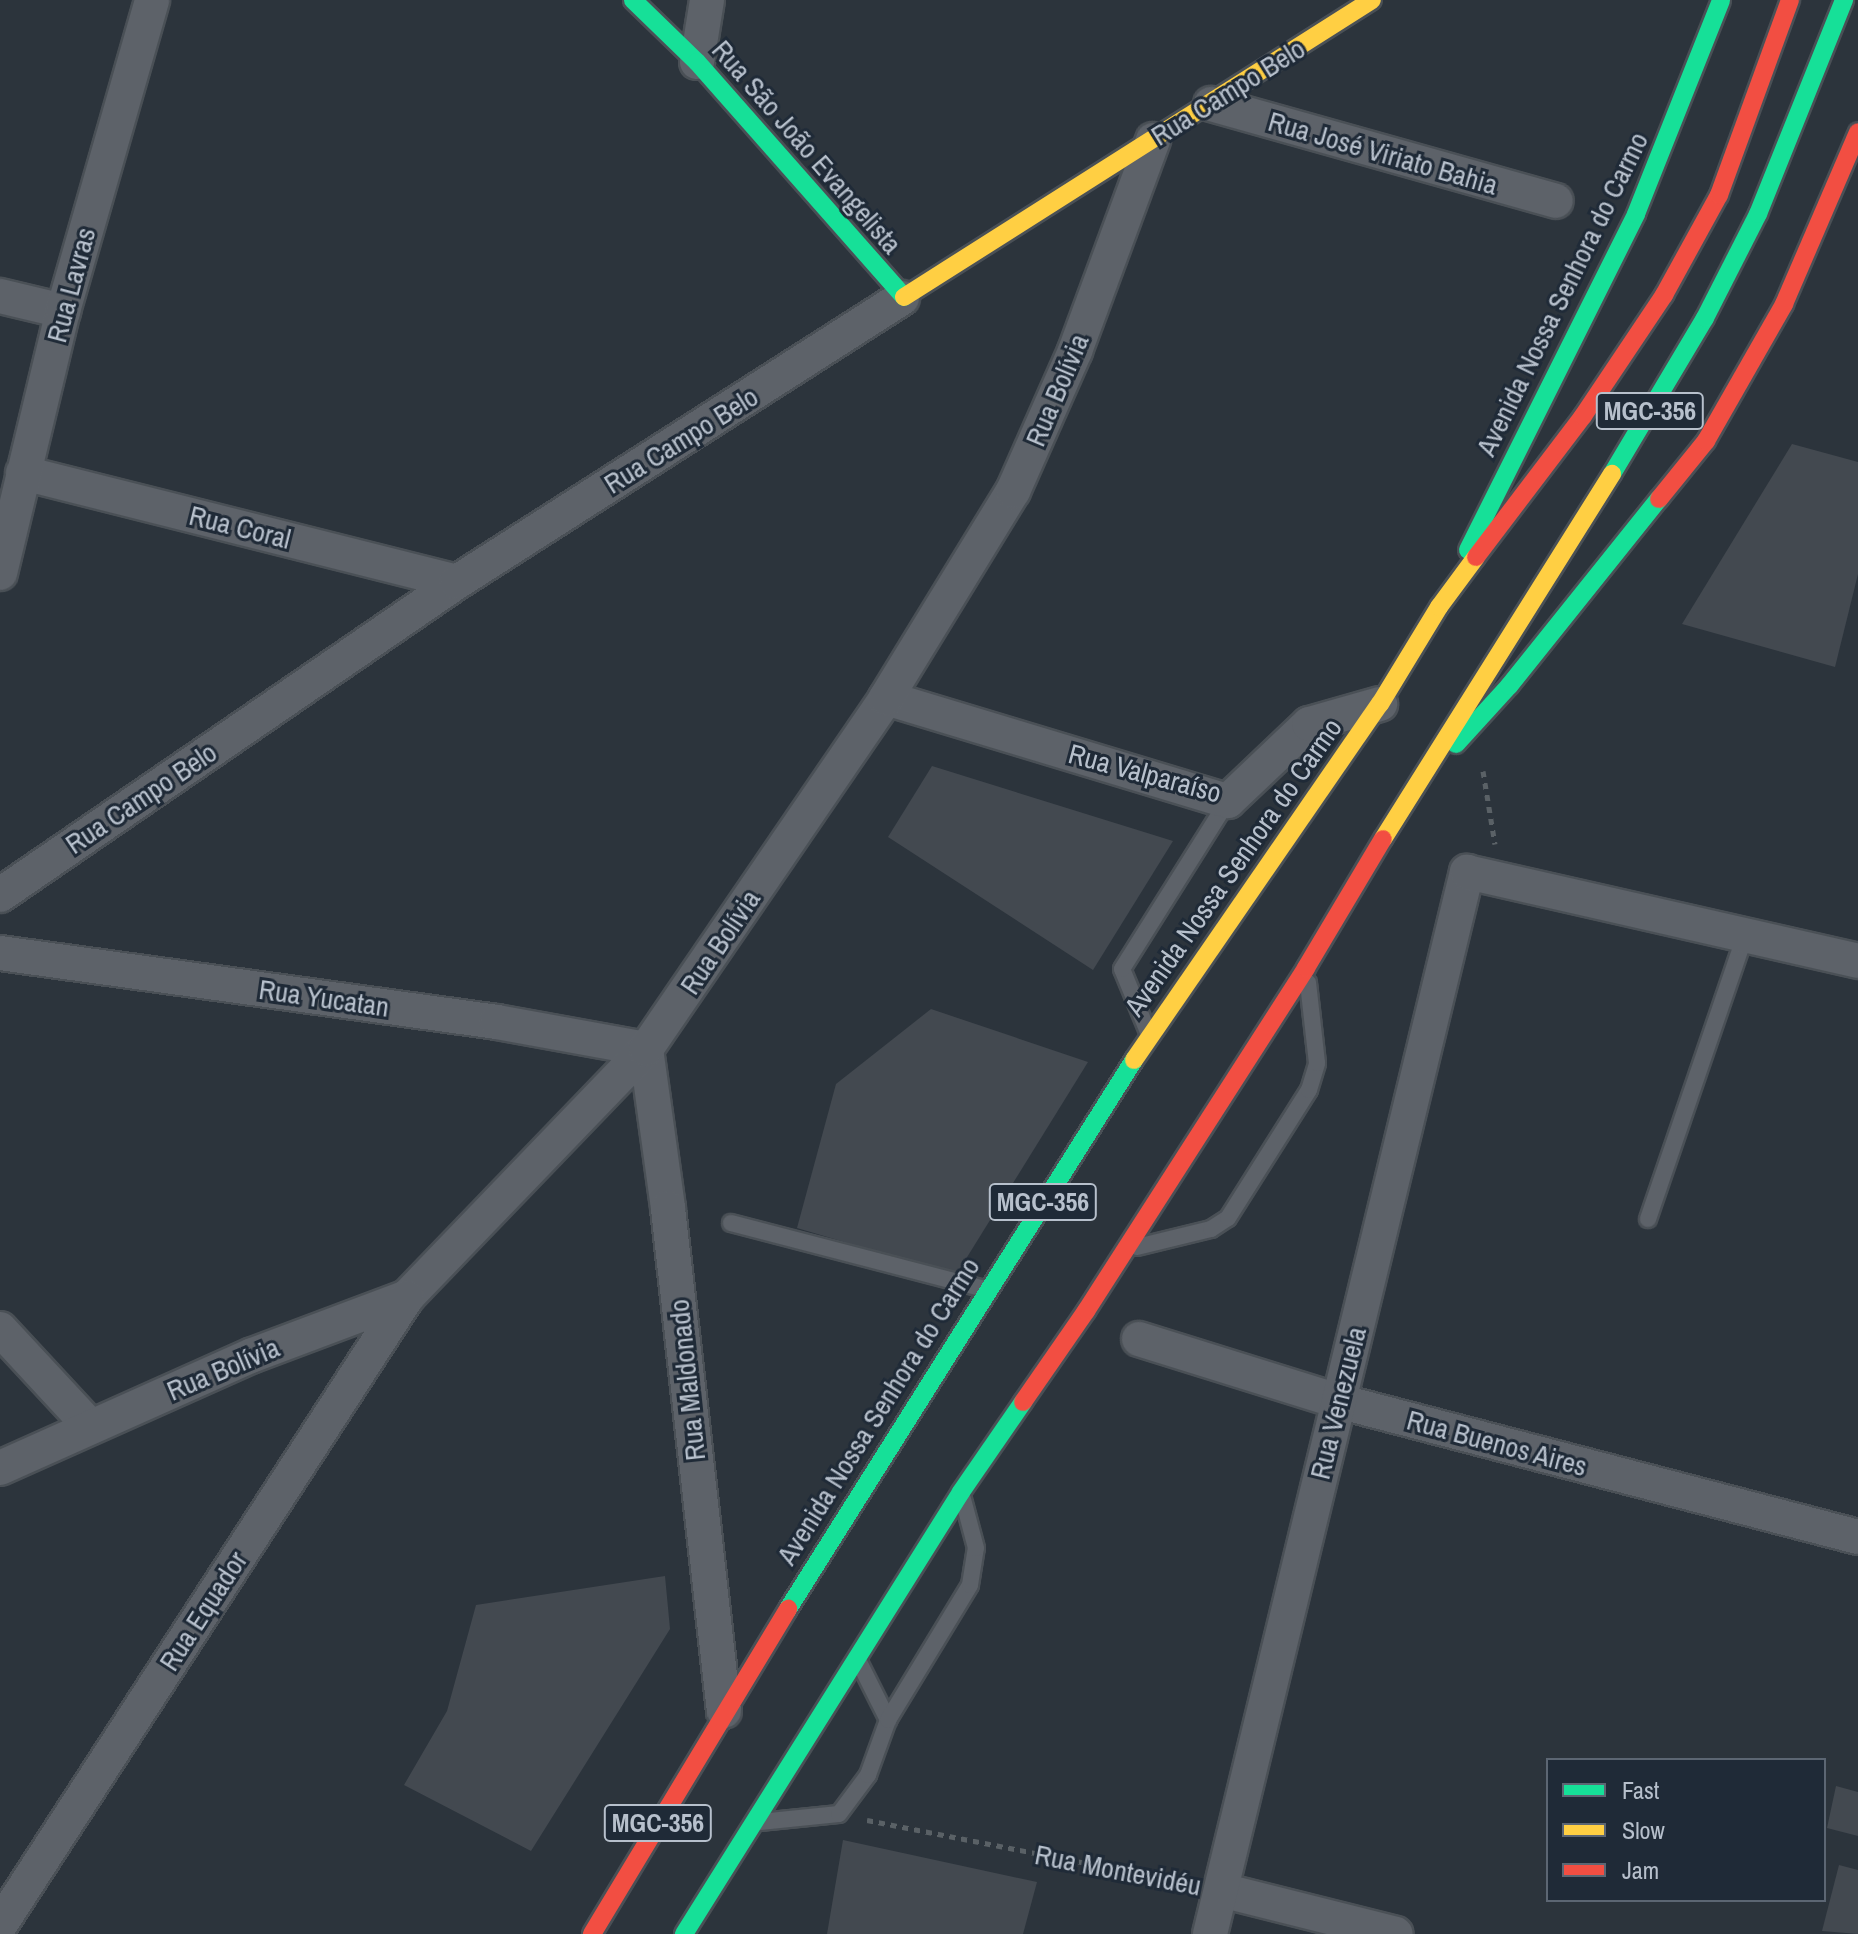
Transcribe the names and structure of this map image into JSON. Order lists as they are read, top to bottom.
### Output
{
  "streets": {
    "main road": [
      "Rua Campo Belo",
      "Rua São João Evangelista",
      "Avenida Nossa Senhora do Carmo",
      "MGC-356"
    ],
    "street": [
      "Rua José Viriato Bahia",
      "Rua Lavras",
      "Rua Bolívia",
      "Rua Coral",
      "Rua Valparaíso",
      "Rua Yucatan",
      "Rua Maldonado",
      "Rua Venezuela",
      "Rua Buenos Aires",
      "Rua Equador",
      "Rua Montevidéu"
    ]
  },
  "crossings": [
    ["Rua Campo Belo", "Rua São João Evangelista"],
    ["Rua Campo Belo", "Rua José Viriato Bahia"],
    ["Rua Campo Belo", "Rua Bolívia"],
    ["Rua Campo Belo", "Rua Coral"],
    ["Rua Lavras", "Rua Coral"],
    ["Avenida Nossa Senhora do Carmo", "Rua Valparaíso"],
    ["Avenida Nossa Senhora do Carmo", "Rua Maldonado"],
    ["Rua Bolívia", "Rua Valparaíso"],
    ["Rua Bolívia", "Rua Yucatan"],
    ["Rua Bolívia", "Rua Maldonado"],
    ["Rua Bolívia", "Rua Equador"],
    ["Rua Yucatan", "Rua Maldonado"],
    ["Rua Venezuela", "Rua Buenos Aires"],
    ["Rua Venezuela", "Rua Montevidéu"]
  ],
  "legend": ["Fast", "Slow", "Jam"]
}
